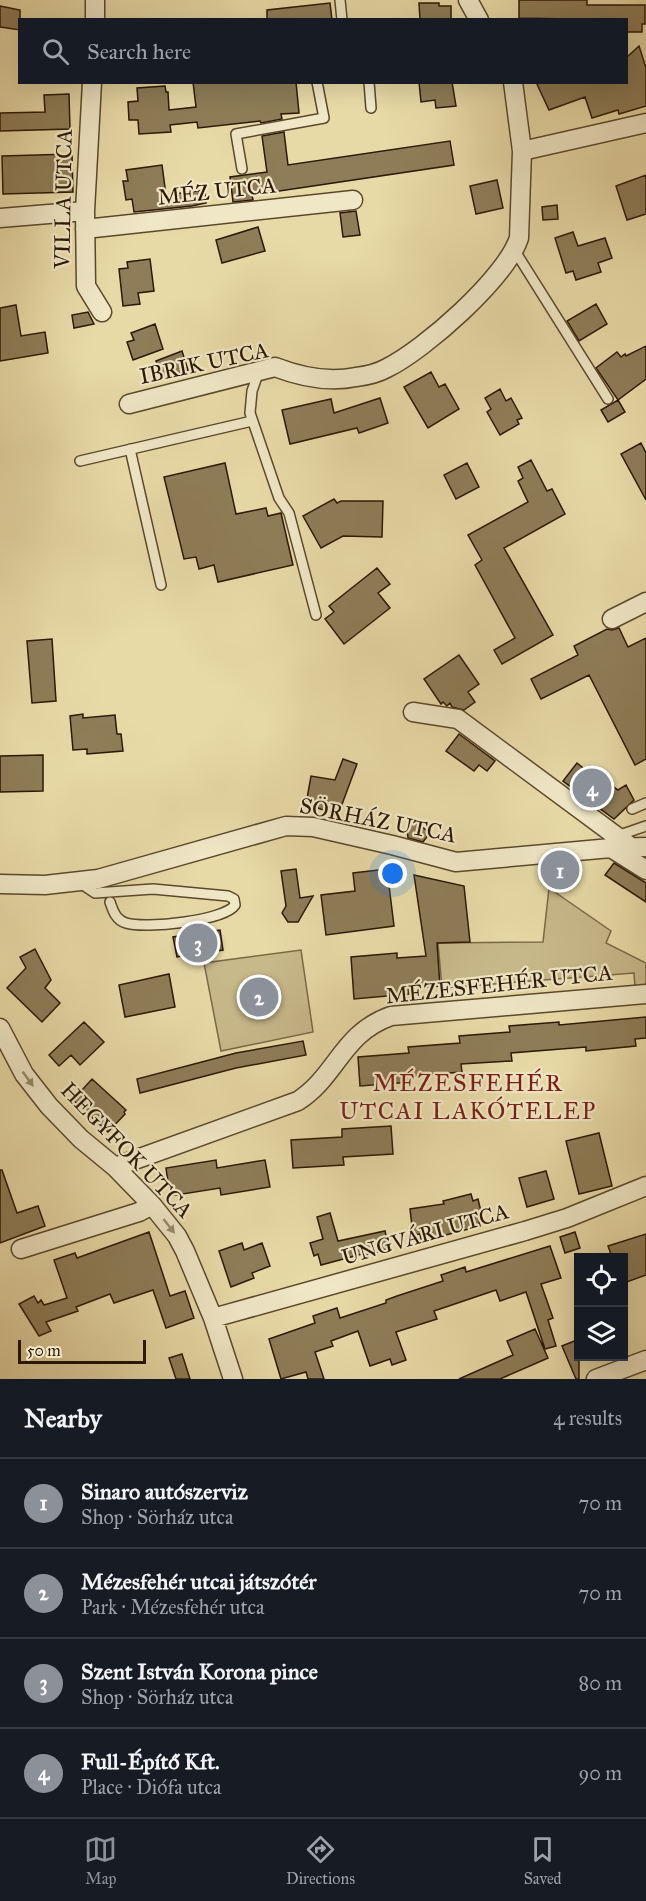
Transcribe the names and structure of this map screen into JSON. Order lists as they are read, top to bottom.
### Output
{
  "streets": {
    "street": [
      "MÉZ UTCA",
      "VILLA UTCA",
      "IBRIK UTCA",
      "SÖRHÁZ UTCA",
      "MÉZESFEHÉR UTCA",
      "HEGYFOK UTCA",
      "UNGVÁRI UTCA"
    ]
  },
  "crossings": [
    ["MÉZ UTCA", "VILLA UTCA"],
    ["MÉZESFEHÉR UTCA", "HEGYFOK UTCA"],
    ["HEGYFOK UTCA", "UNGVÁRI UTCA"]
  ],
  "one_way": ["HEGYFOK UTCA"],
  "districts": ["MÉZESFEHÉR UTCAI LAKÓTELEP"],
  "scale_bar": "50 m",
  "page": {
    "search": "Search here",
    "pins": [
      "4",
      "1",
      "3",
      "2"
    ],
    "scale": "50 m",
    "heading": ["Nearby", "4 results"],
    "list": [
      {
        "mark": "1",
        "name": "Sinaro autószerviz",
        "note": "Shop · Sörház utca",
        "value": "70 m"
      },
      {
        "mark": "2",
        "name": "Mézesfehér utcai játszótér",
        "note": "Park · Mézesfehér utca",
        "value": "70 m"
      },
      {
        "mark": "3",
        "name": "Szent István Korona pince",
        "note": "Shop · Sörház utca",
        "value": "80 m"
      },
      {
        "mark": "4",
        "name": "Full-Építő Kft.",
        "note": "Place · Diófa utca",
        "value": "90 m"
      }
    ],
    "nav": ["Map", "Directions", "Saved"]
  }
}
